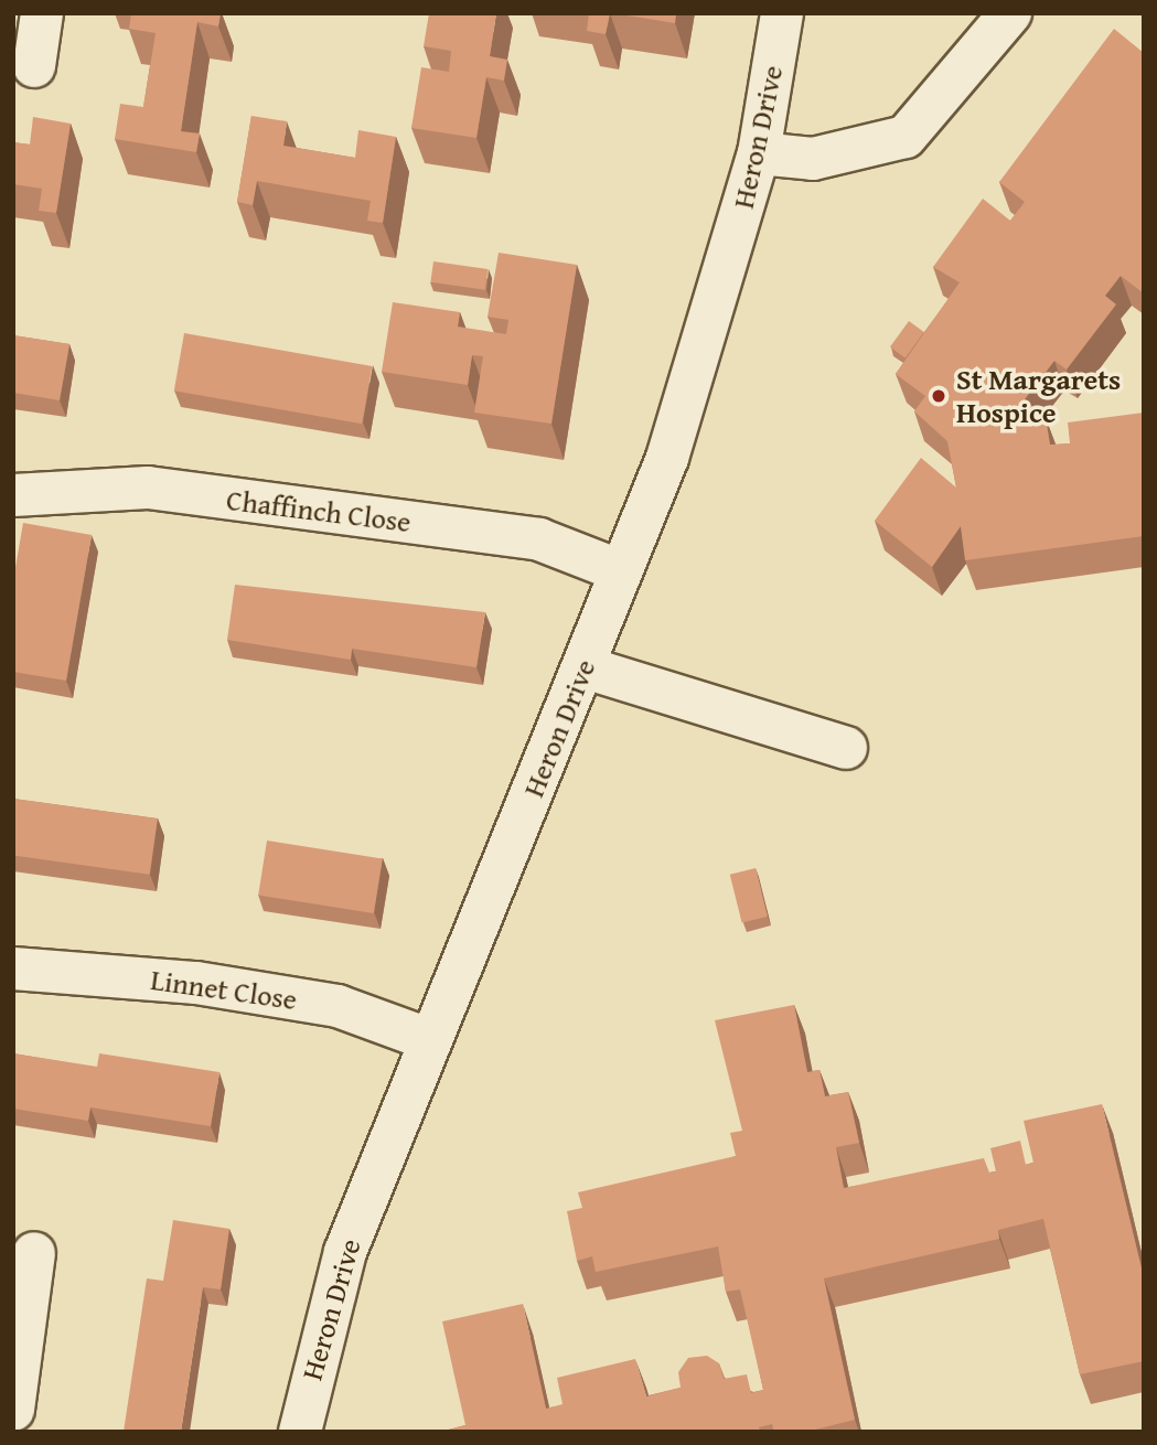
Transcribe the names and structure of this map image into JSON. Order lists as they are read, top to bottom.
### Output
{
  "streets": {
    "street": ["Heron Drive", "Chaffinch Close", "Linnet Close"]
  },
  "crossings": [
    ["Heron Drive", "Chaffinch Close"],
    ["Heron Drive", "Linnet Close"]
  ],
  "places": ["St Margarets Hospice"]
}
